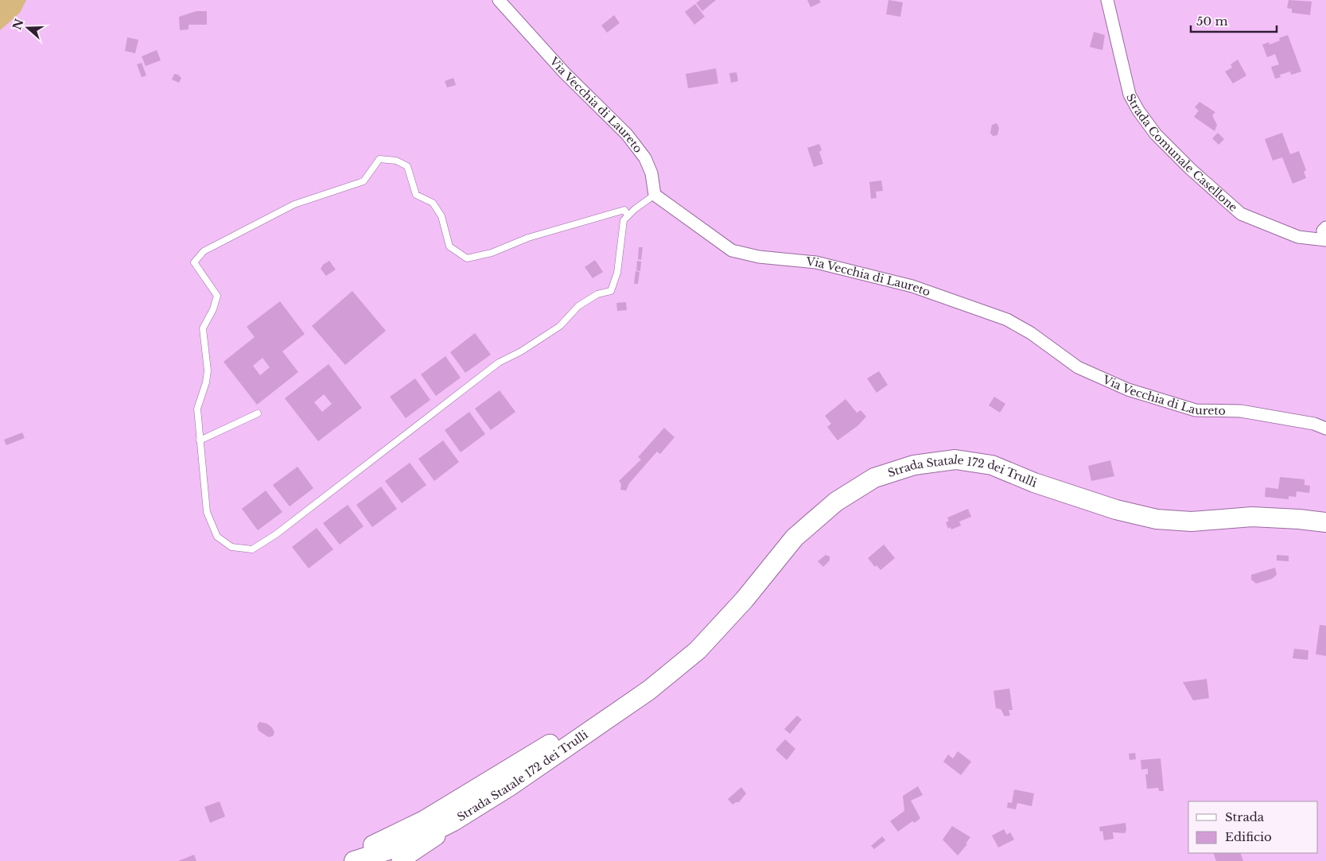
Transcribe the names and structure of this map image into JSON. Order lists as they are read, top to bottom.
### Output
{
  "streets": {
    "main road": ["Strada Statale 172 dei Trulli"],
    "street": ["Via Vecchia di Laureto", "Strada Comunale Casellone"]
  },
  "legend": ["Strada", "Edificio"],
  "scale_bar": "50 m",
  "north": "left"
}
